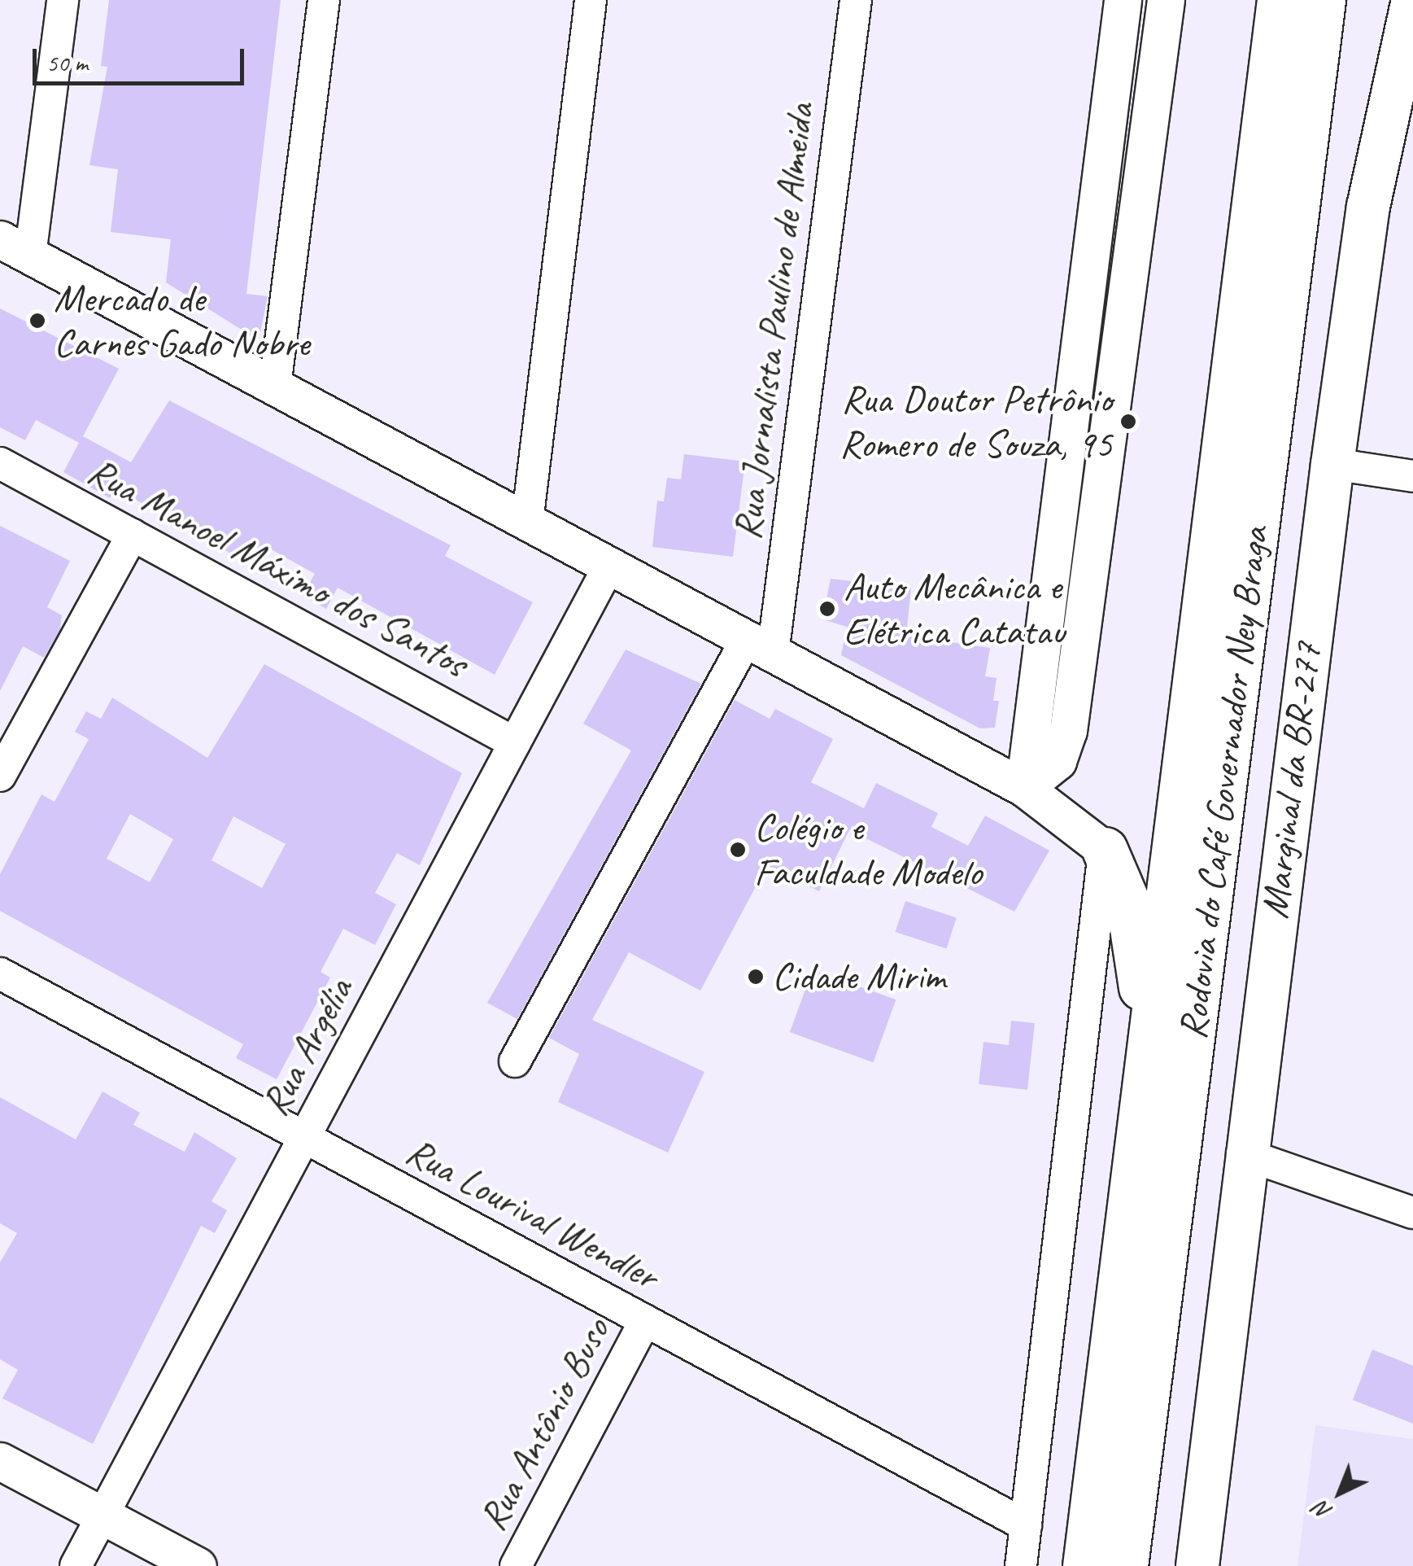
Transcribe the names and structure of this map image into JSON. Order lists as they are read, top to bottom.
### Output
{
  "streets": {
    "highway": ["Rodovia do Café Governador Ney Braga"],
    "main road": ["Marginal da BR-277"],
    "street": [
      "Rua Jornalista Paulino de Almeida",
      "Rua Manoel Máximo dos Santos",
      "Rua Argélia",
      "Rua Lourival Wendler",
      "Rua Antônio Buso"
    ]
  },
  "crossings": [
    ["Rua Manoel Máximo dos Santos", "Rua Argélia"],
    ["Rua Argélia", "Rua Lourival Wendler"],
    ["Rua Lourival Wendler", "Rua Antônio Buso"]
  ],
  "places": [
    "Mercado de Carnes Gado Nobre",
    "Rua Doutor Petrônio Romero de Souza, 95",
    "Auto Mecânica e Elétrica Catatau",
    "Colégio e Faculdade Modelo",
    "Cidade Mirim"
  ],
  "scale_bar": "50 m",
  "north": "bottom left"
}
